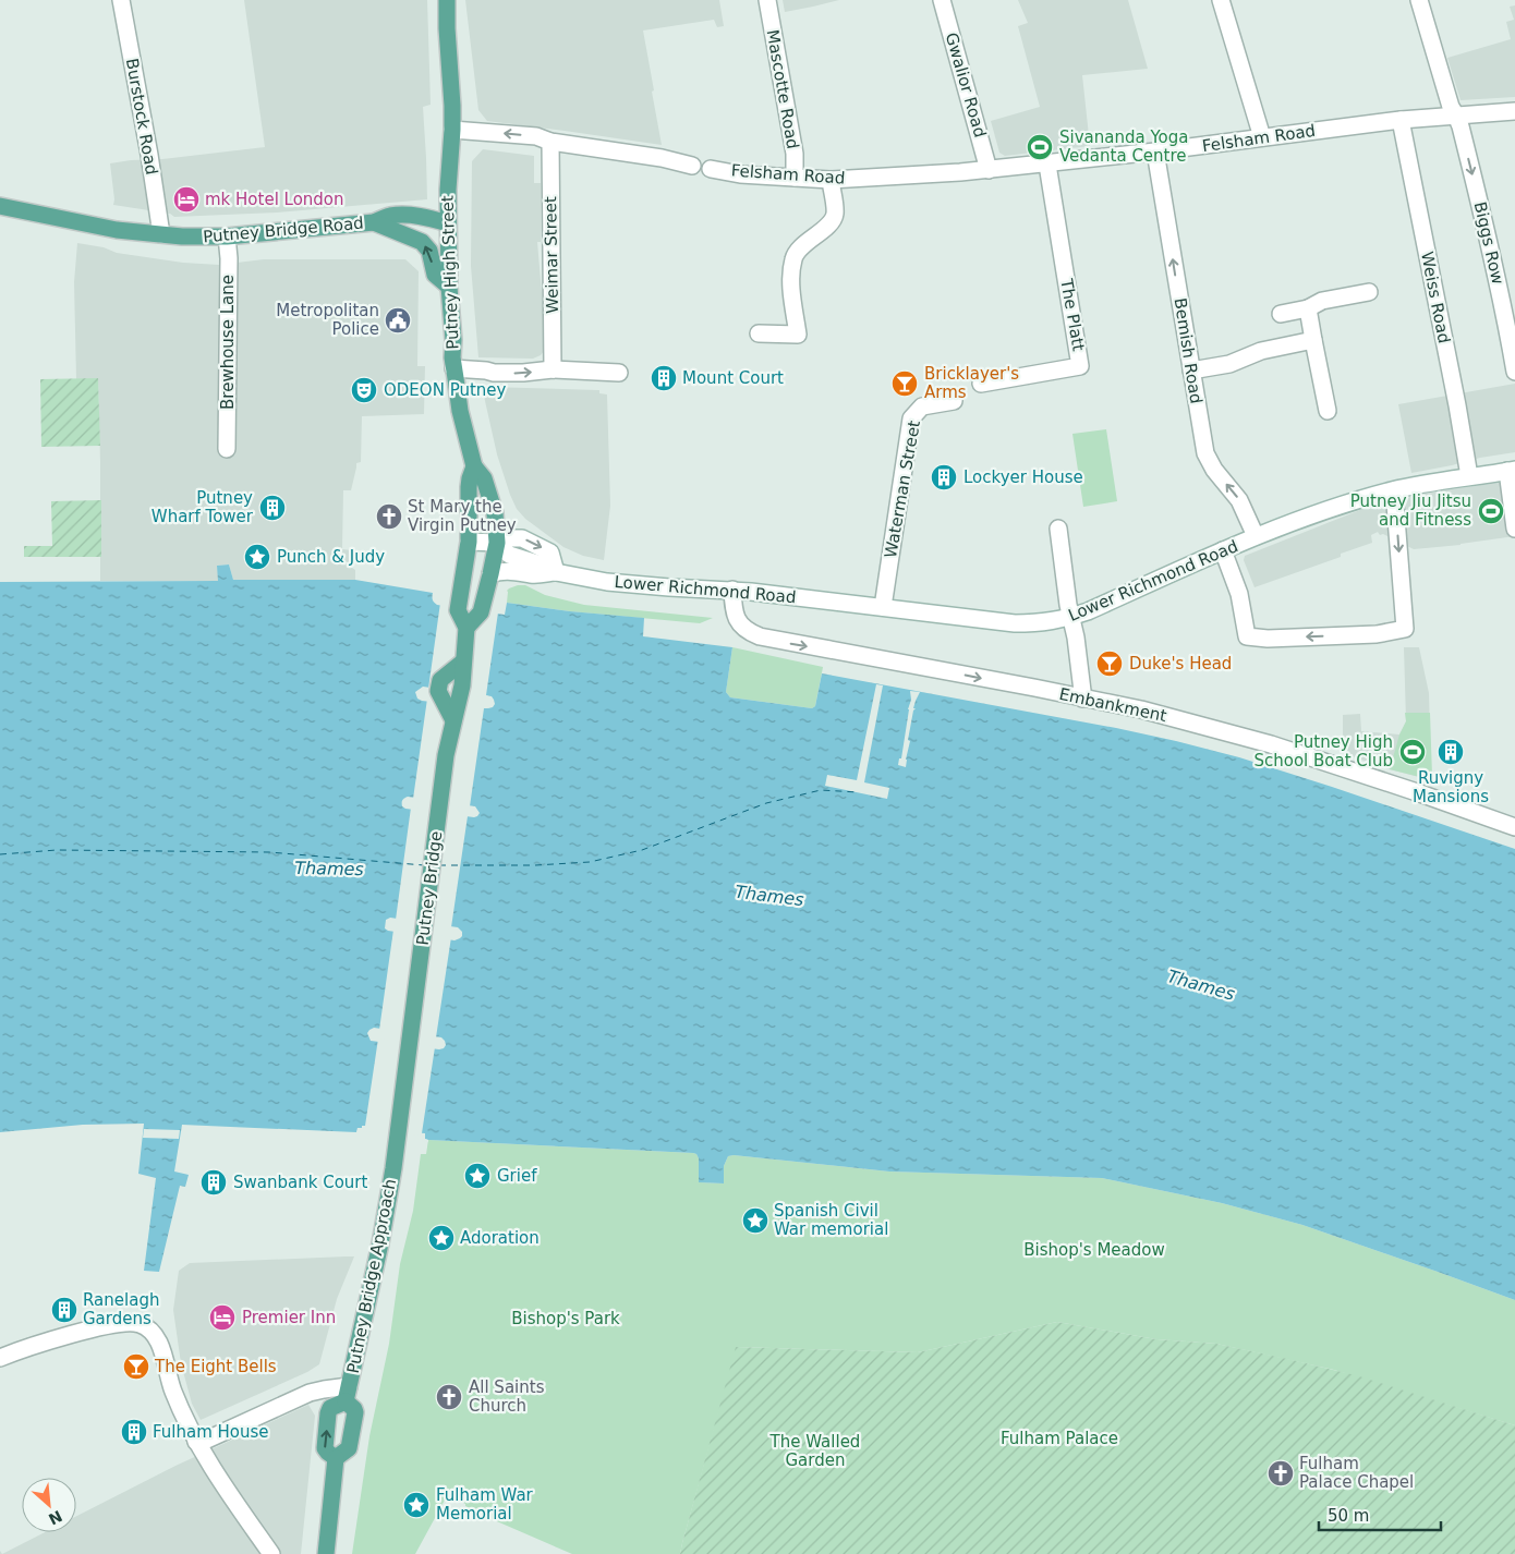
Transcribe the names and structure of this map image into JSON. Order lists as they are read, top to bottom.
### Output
{
  "streets": {
    "main road": [
      "Putney Bridge Road",
      "Putney High Street",
      "Putney Bridge",
      "Putney Bridge Approach"
    ],
    "street": [
      "Gwalior Road",
      "Mascotte Road",
      "Burstock Road",
      "Felsham Road",
      "Biggs Row",
      "Weimar Street",
      "Weiss Road",
      "The Platt",
      "Brewhouse Lane",
      "Bemish Road",
      "Waterman Street",
      "Lower Richmond Road",
      "Embankment"
    ]
  },
  "crossings": [
    ["Gwalior Road", "Felsham Road"],
    ["Mascotte Road", "Felsham Road"],
    ["Burstock Road", "Putney Bridge Road"],
    ["Felsham Road", "Biggs Row"],
    ["Felsham Road", "Weiss Road"],
    ["Felsham Road", "The Platt"],
    ["Felsham Road", "Bemish Road"],
    ["Putney Bridge Road", "Putney High Street"],
    ["Putney Bridge Road", "Brewhouse Lane"],
    ["Weiss Road", "Lower Richmond Road"],
    ["Bemish Road", "Lower Richmond Road"],
    ["Waterman Street", "Lower Richmond Road"],
    ["Lower Richmond Road", "Embankment"],
    ["Putney Bridge", "Putney Bridge Approach"]
  ],
  "one_way": ["Biggs Row", "Bemish Road", "Embankment"],
  "water": ["Thames"],
  "parks": [
    "Bishop's Meadow",
    "Bishop's Park",
    "Fulham Palace",
    "The Walled Garden"
  ],
  "places": {
    "sports": ["Sivananda Yoga Vedanta Centre", "Putney Jiu Jitsu and Fitness", "Putney High School Boat Club"],
    "hotel": ["mk Hotel London", "Premier Inn"],
    "public building": ["Metropolitan Police"],
    "building": [
      "Mount Court",
      "Lockyer House",
      "Putney Wharf Tower",
      "Ruvigny Mansions",
      "Swanbank Court",
      "Ranelagh Gardens",
      "Fulham House"
    ],
    "bar": ["Bricklayer's Arms", "Duke's Head", "The Eight Bells"],
    "theatre": ["ODEON Putney"],
    "church": ["St Mary the Virgin Putney", "All Saints Church", "Fulham Palace Chapel"],
    "place": [
      "Punch & Judy",
      "Grief",
      "Spanish Civil War memorial",
      "Adoration",
      "Fulham War Memorial"
    ]
  },
  "scale_bar": "50 m",
  "north": "bottom right"
}
